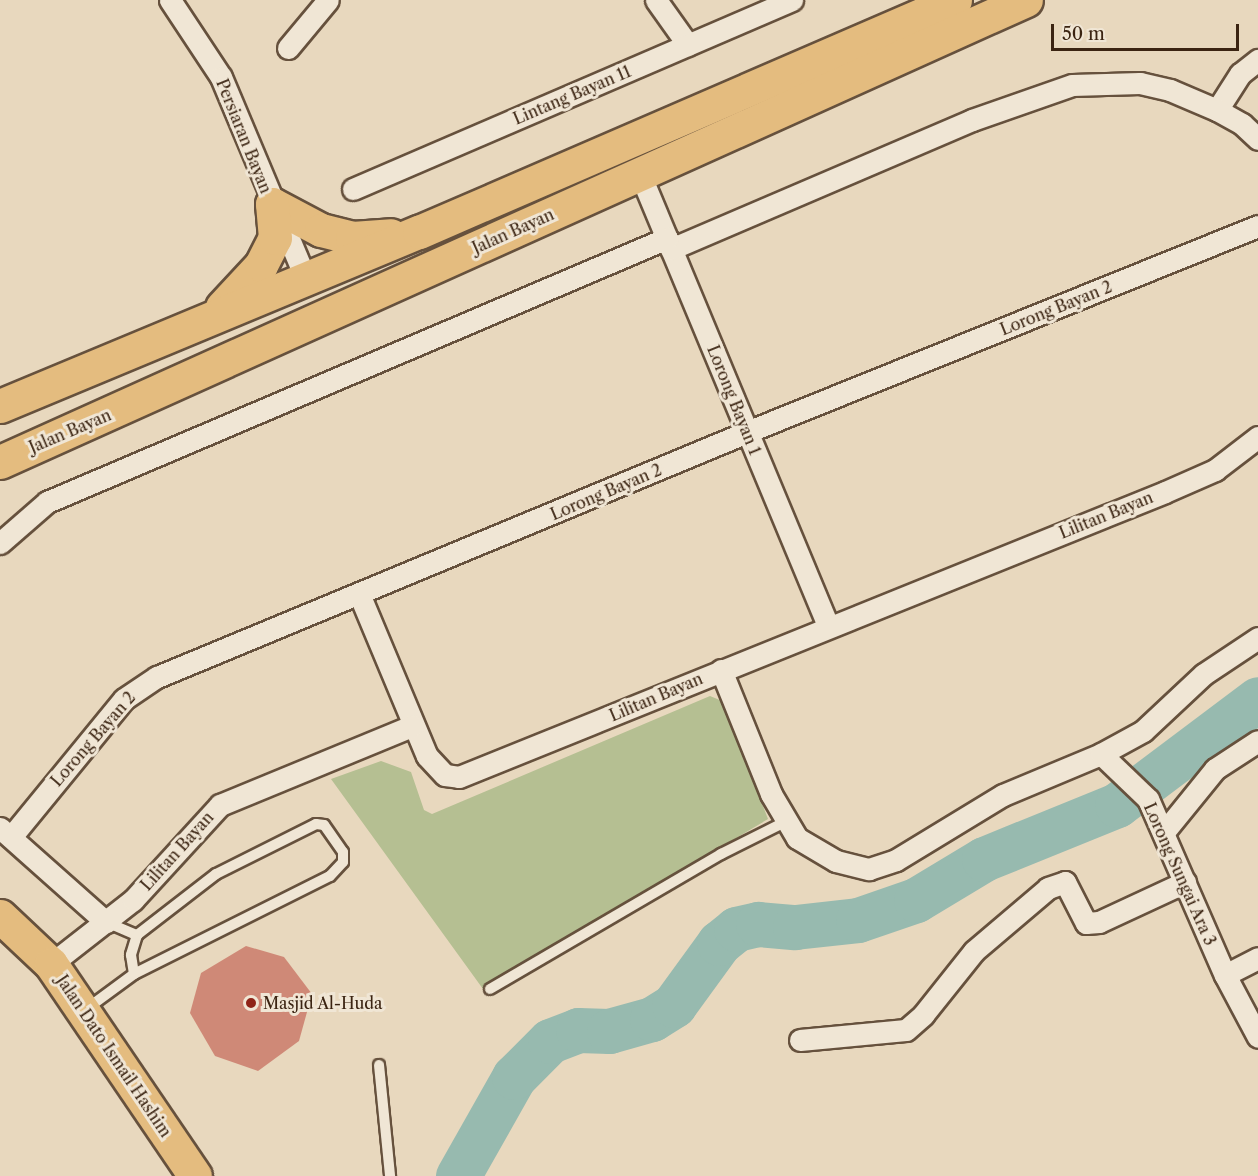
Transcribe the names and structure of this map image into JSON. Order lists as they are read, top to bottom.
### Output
{
  "streets": {
    "main road": ["Jalan Bayan", "Jalan Dato Ismail Hashim"],
    "street": [
      "Lintang Bayan 11",
      "Persiaran Bayan",
      "Lorong Bayan 2",
      "Lorong Bayan 1",
      "Lilitan Bayan",
      "Lorong Sungai Ara 3"
    ]
  },
  "crossings": [
    ["Jalan Bayan", "Lorong Bayan 1"],
    ["Lorong Bayan 2", "Lorong Bayan 1"],
    ["Lorong Bayan 1", "Lilitan Bayan"],
    ["Lilitan Bayan", "Jalan Dato Ismail Hashim"]
  ],
  "places": ["Masjid Al-Huda"],
  "scale_bar": "50 m"
}
